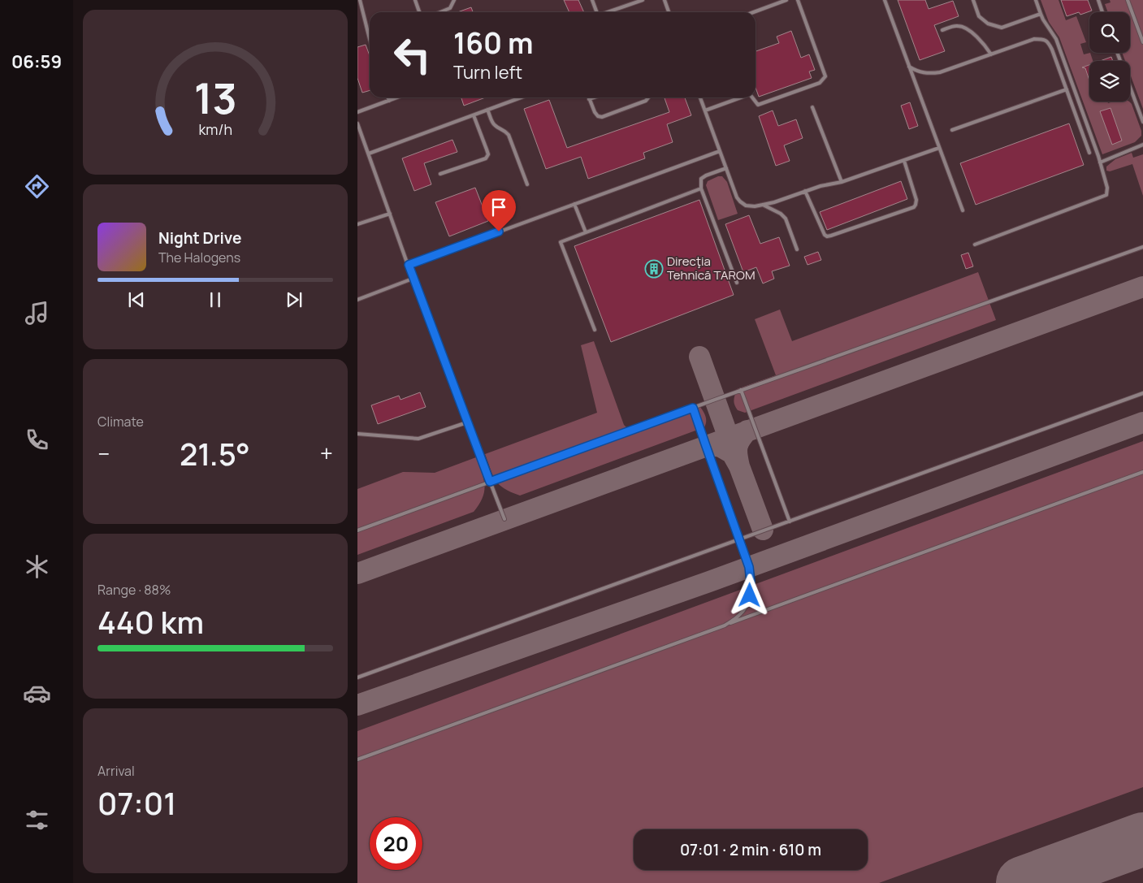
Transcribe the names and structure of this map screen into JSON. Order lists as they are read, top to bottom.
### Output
{
  "places": {
    "building": ["Direcţia Tehnică TAROM"]
  },
  "page": {
    "tabs": "06:59",
    "turn": ["160 m", "Turn left"],
    "song": ["Night Drive", "The Halogens"],
    "tile": [
      "Climate",
      ["Range · 88%", "440 km"],
      ["Arrival", "07:01"]
    ],
    "heat": ["−", "21.5°", "+"],
    "limit": "20",
    "trip": "07:01 · 2 min · 610 m",
    "gauge": ["13", "km/h"]
  }
}
